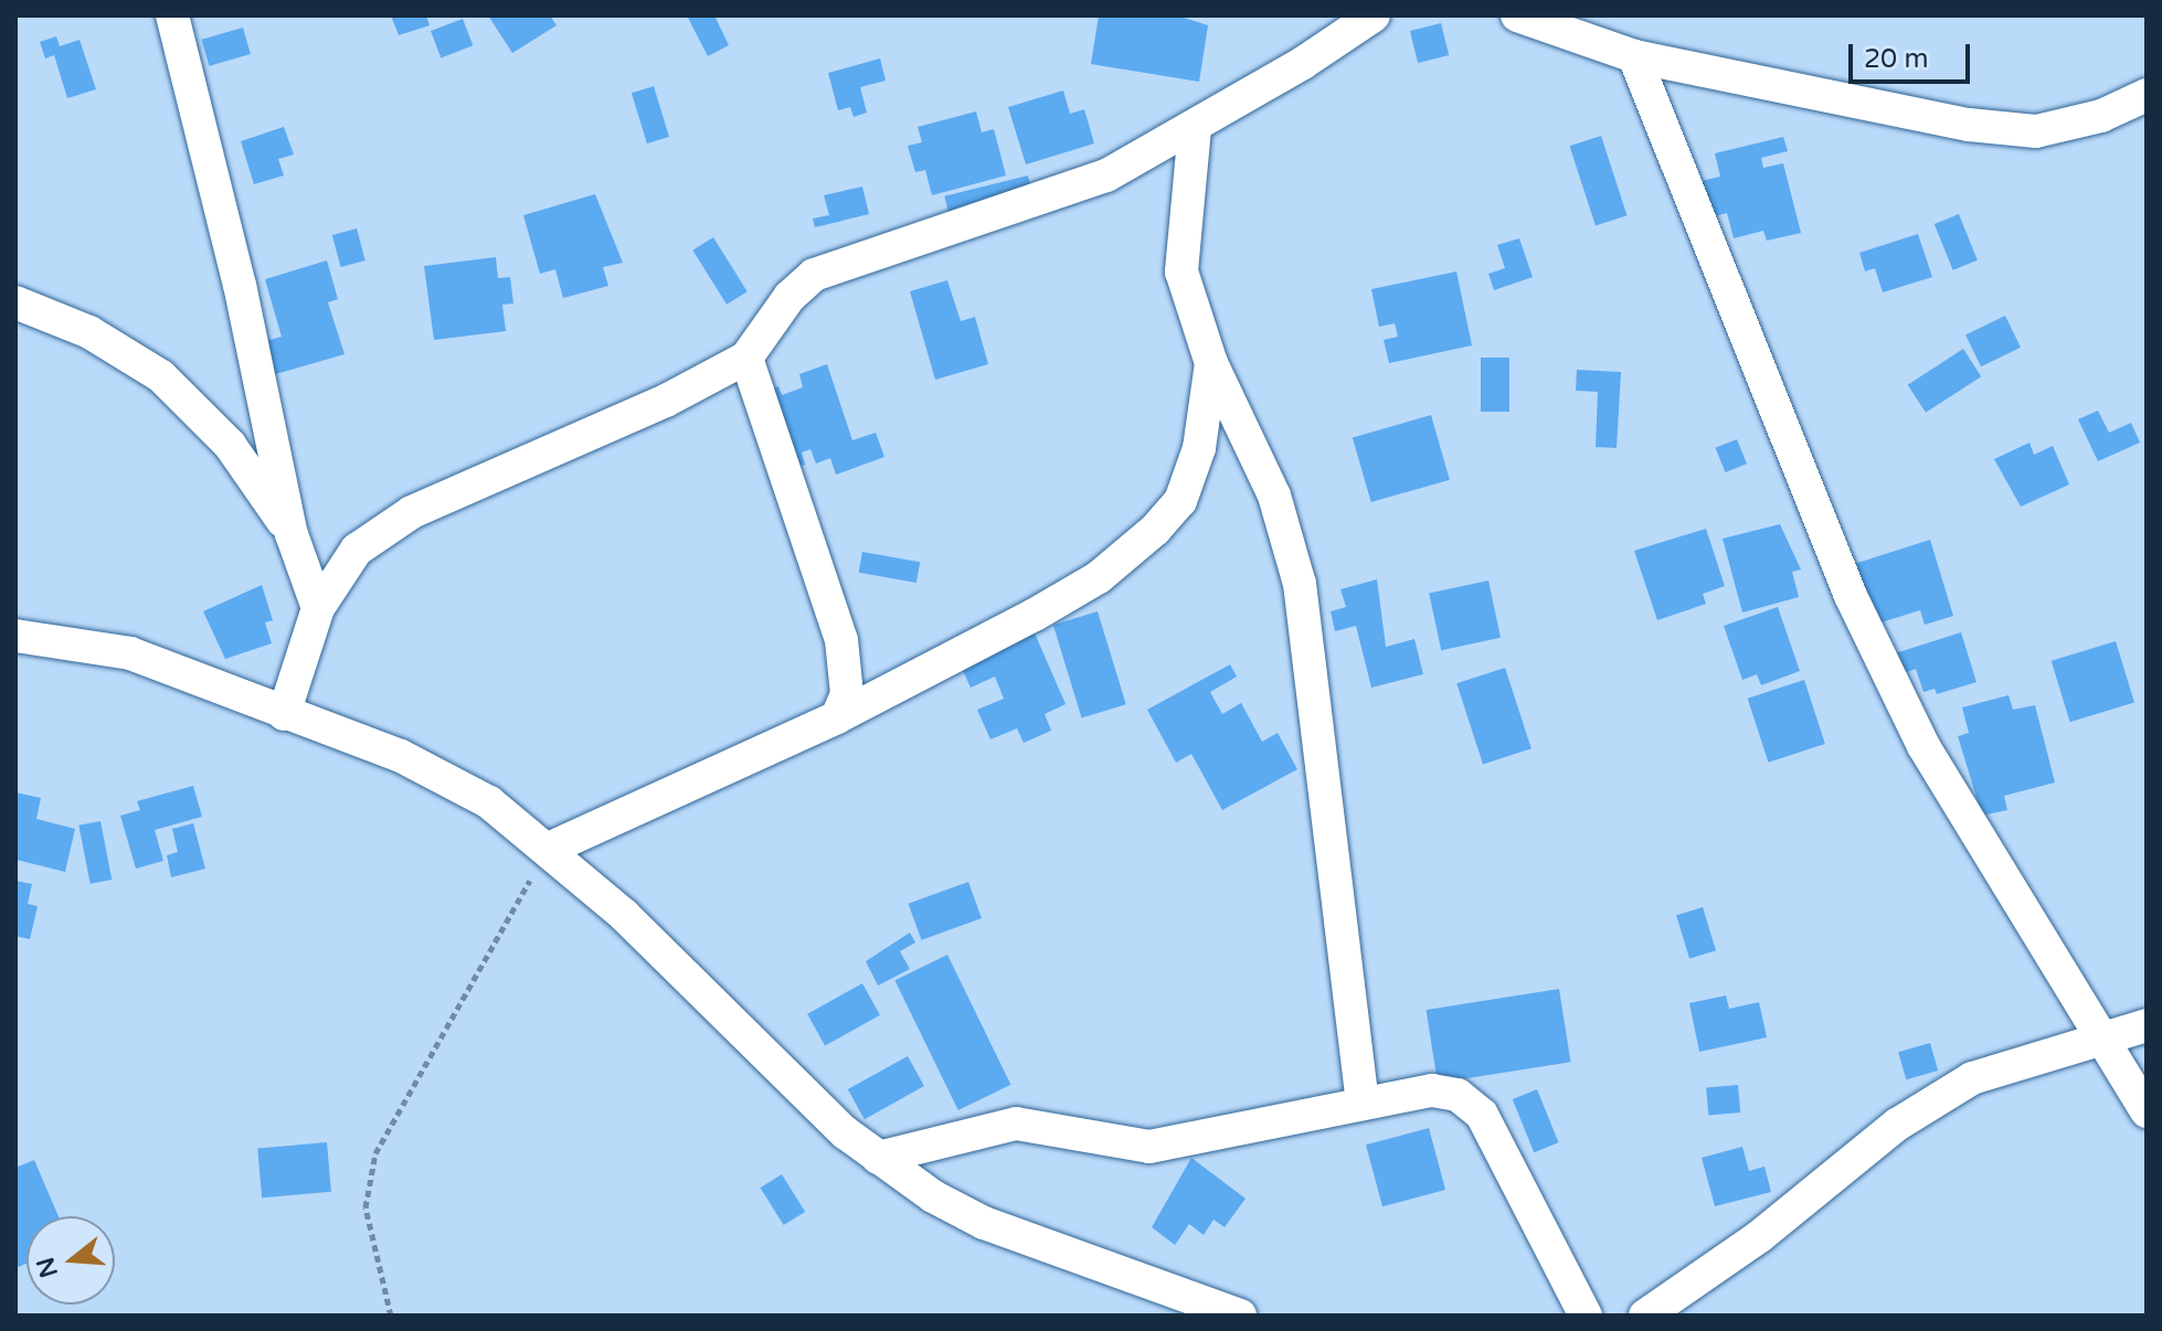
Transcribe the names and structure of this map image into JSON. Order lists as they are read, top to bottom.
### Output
{
  "scale_bar": "20 m",
  "north": "left"
}
